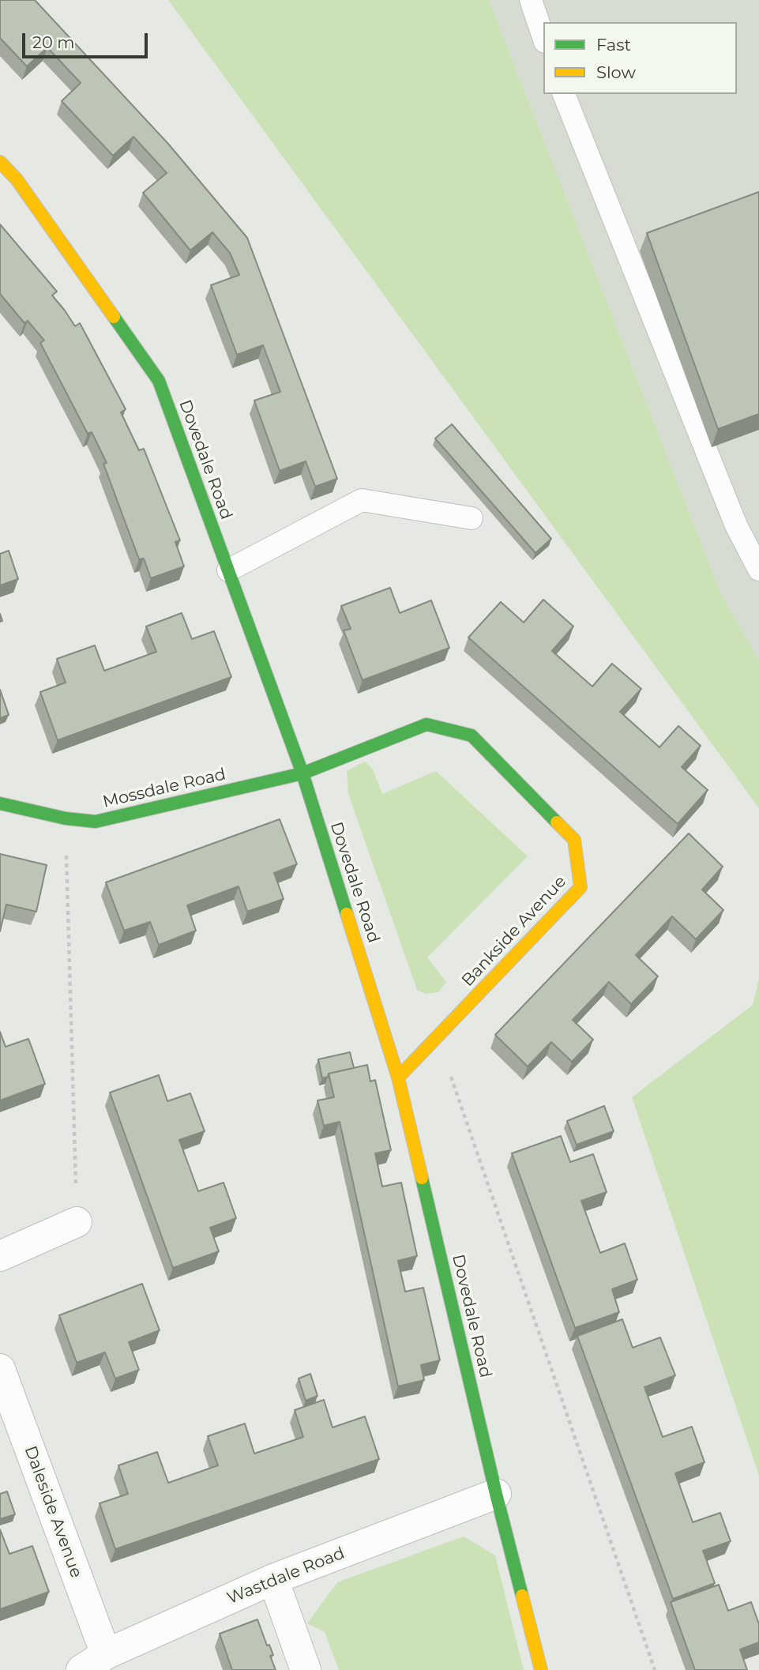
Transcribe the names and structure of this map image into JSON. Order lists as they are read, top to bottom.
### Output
{
  "streets": {
    "street": [
      "Dovedale Road",
      "Mossdale Road",
      "Bankside Avenue",
      "Daleside Avenue",
      "Wastdale Road"
    ]
  },
  "crossings": [
    ["Dovedale Road", "Mossdale Road"],
    ["Dovedale Road", "Bankside Avenue"],
    ["Dovedale Road", "Wastdale Road"],
    ["Mossdale Road", "Bankside Avenue"],
    ["Daleside Avenue", "Wastdale Road"]
  ],
  "legend": ["Fast", "Slow"],
  "scale_bar": "20 m"
}
